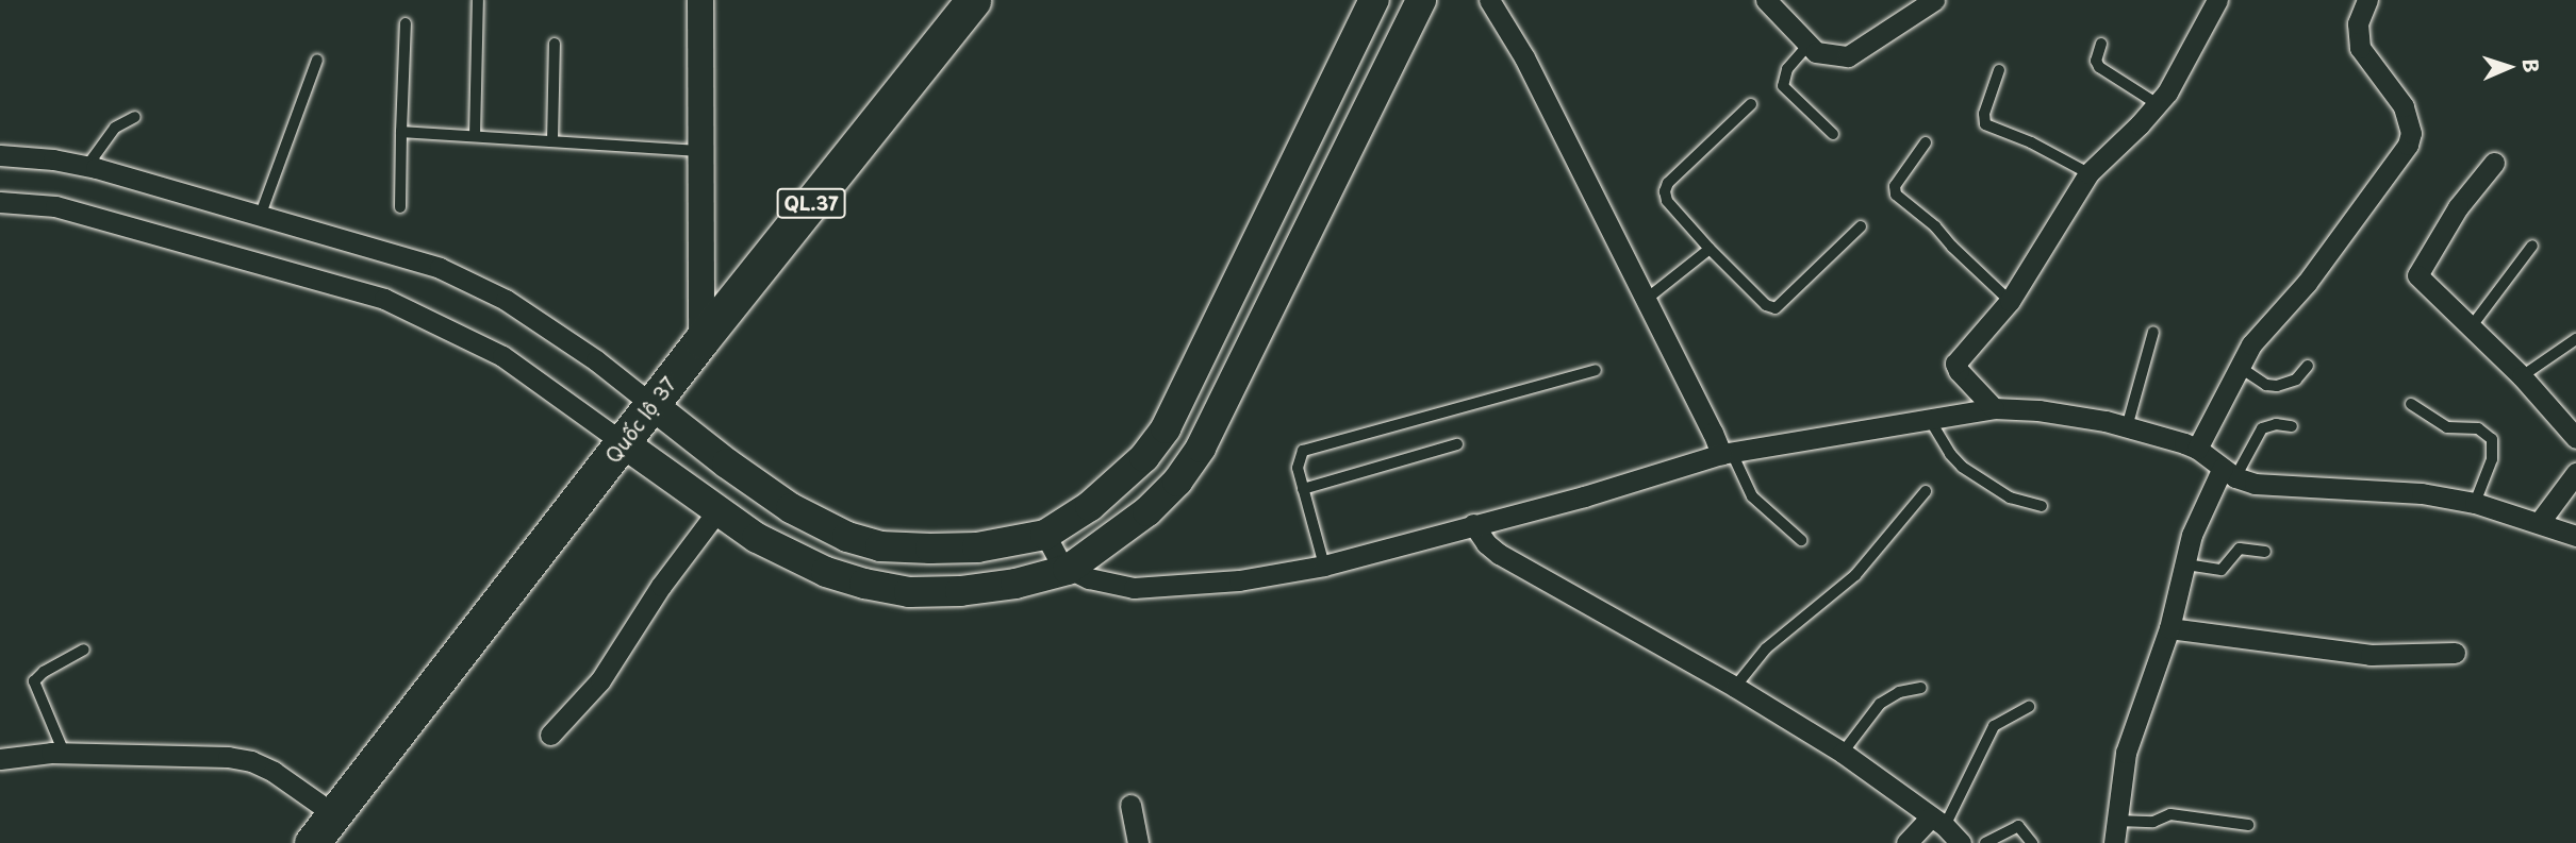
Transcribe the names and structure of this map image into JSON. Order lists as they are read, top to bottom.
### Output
{
  "streets": {
    "highway": ["QL.37", "Quốc lộ 37"]
  },
  "north": "right"
}
